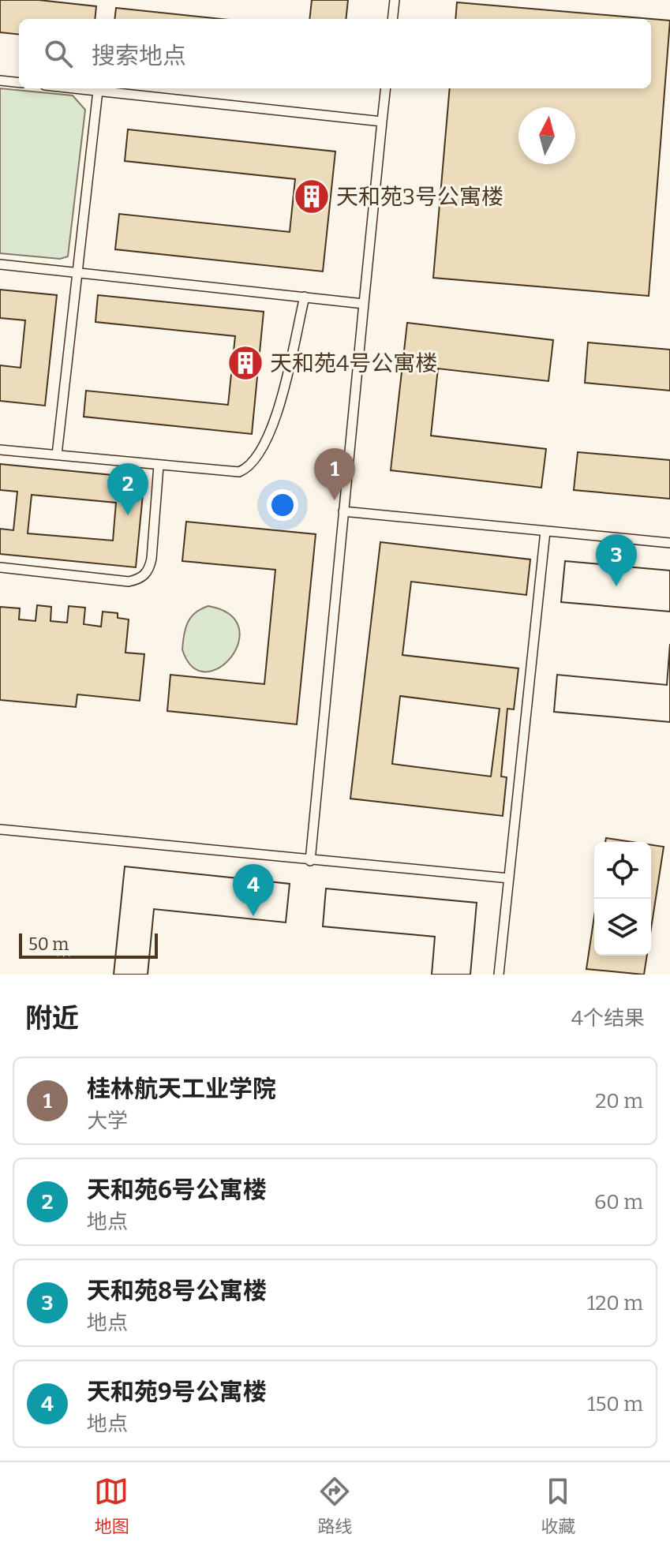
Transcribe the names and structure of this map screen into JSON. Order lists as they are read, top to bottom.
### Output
{
  "places": {
    "building": ["天和苑3号公寓楼", "天和苑4号公寓楼"]
  },
  "scale_bar": "50 m",
  "north": "top",
  "page": {
    "search": "搜索地点",
    "pins": [
      "1",
      "2",
      "3",
      "4"
    ],
    "scale": "50 m",
    "heading": ["附近", "4个结果"],
    "list": [
      {
        "mark": "1",
        "name": "桂林航天工业学院",
        "note": "大学",
        "value": "20 m"
      },
      {
        "mark": "2",
        "name": "天和苑6号公寓楼",
        "note": "地点",
        "value": "60 m"
      },
      {
        "mark": "3",
        "name": "天和苑8号公寓楼",
        "note": "地点",
        "value": "120 m"
      },
      {
        "mark": "4",
        "name": "天和苑9号公寓楼",
        "note": "地点",
        "value": "150 m"
      }
    ],
    "nav": ["地图", "路线", "收藏"]
  }
}
